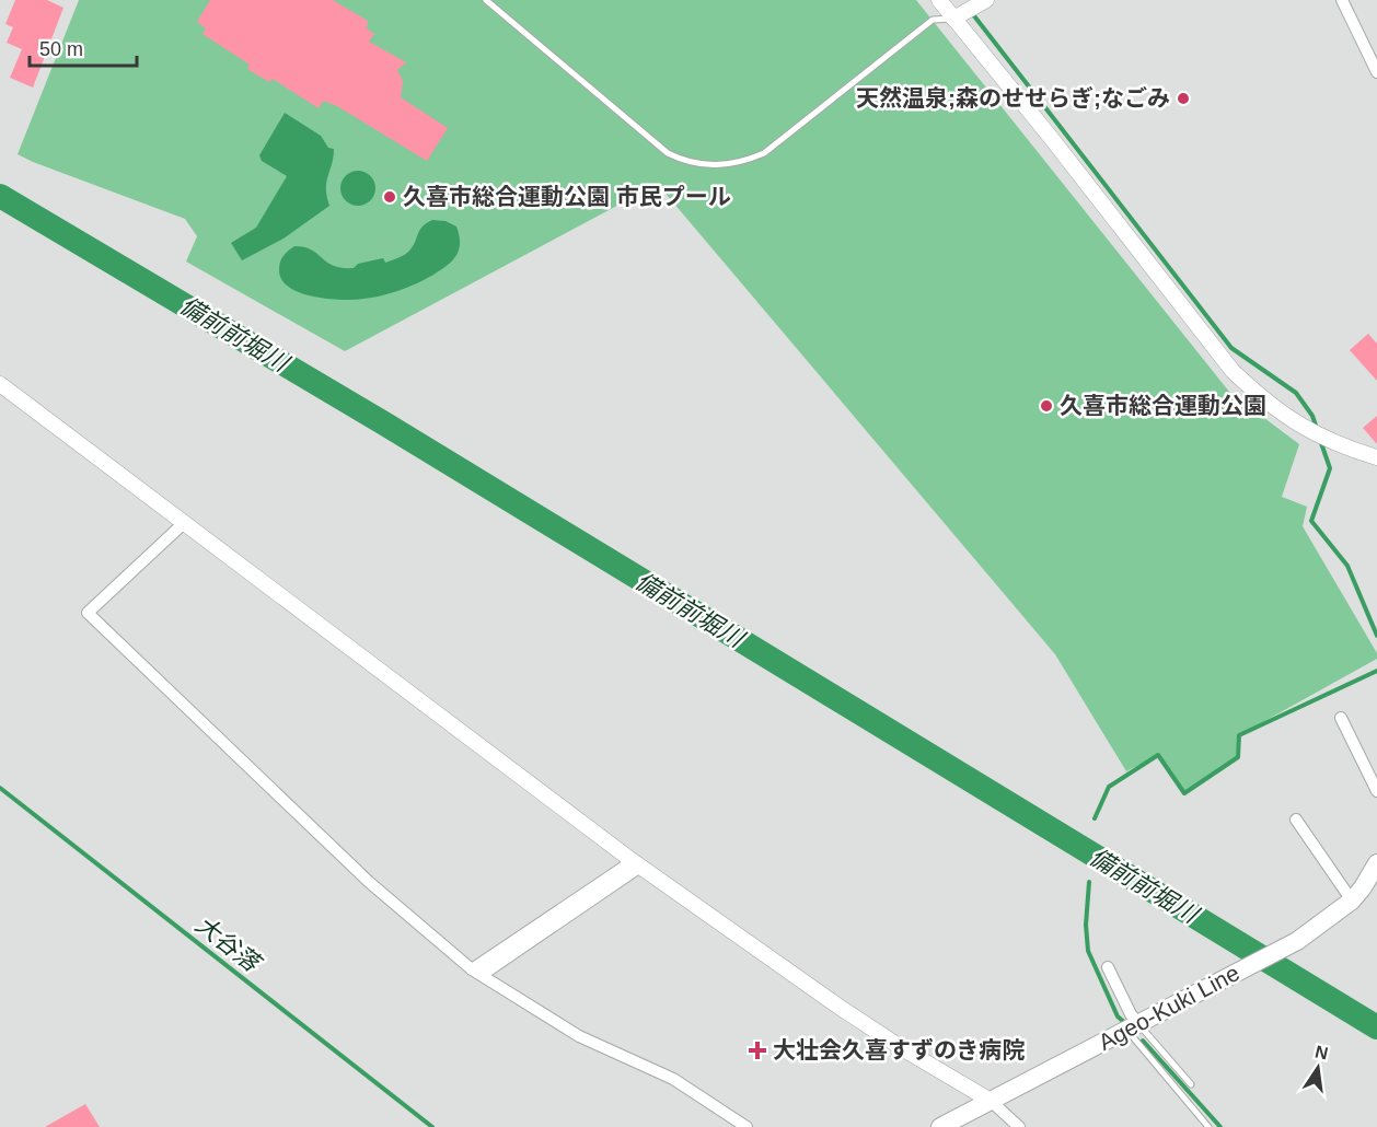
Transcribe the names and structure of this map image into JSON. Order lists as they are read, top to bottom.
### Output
{
  "streets": {
    "main road": ["Ageo-Kuki Line"]
  },
  "water": ["備前前堀川", "大谷落"],
  "places": {
    "other": ["天然温泉;森のせせらぎ;なごみ", "久喜市総合運動公園 市民プール", "久喜市総合運動公園"],
    "health": ["大壮会久喜すずのき病院"]
  },
  "scale_bar": "50 m",
  "north": "top"
}
